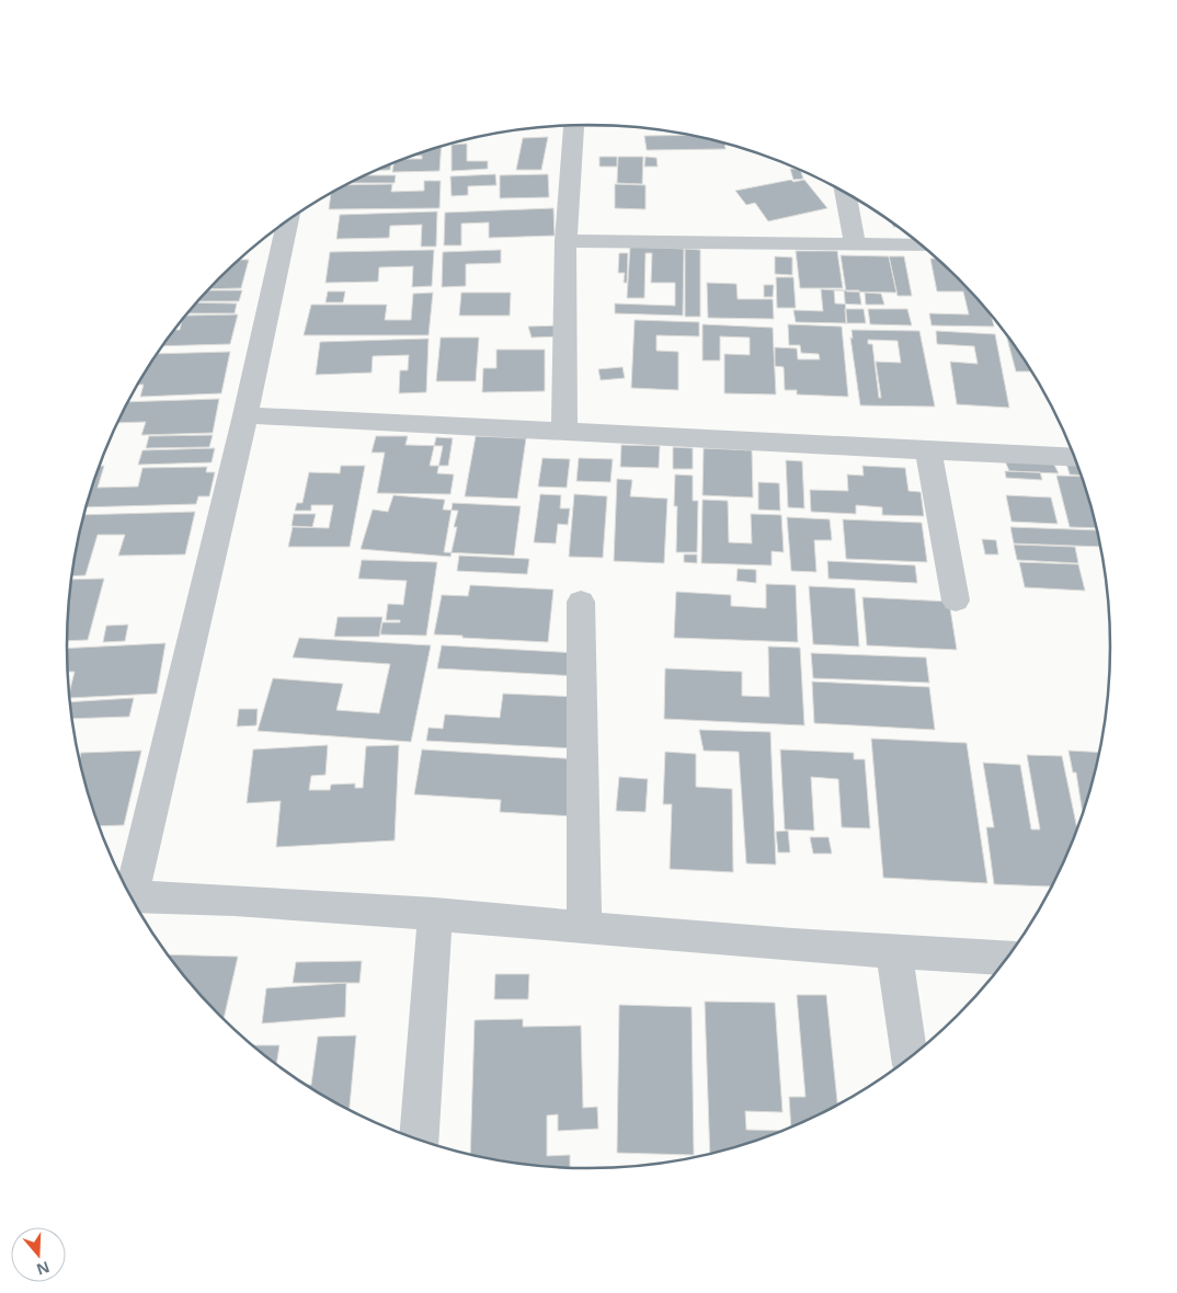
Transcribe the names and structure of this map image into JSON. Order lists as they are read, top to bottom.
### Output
{
  "north": "bottom"
}
